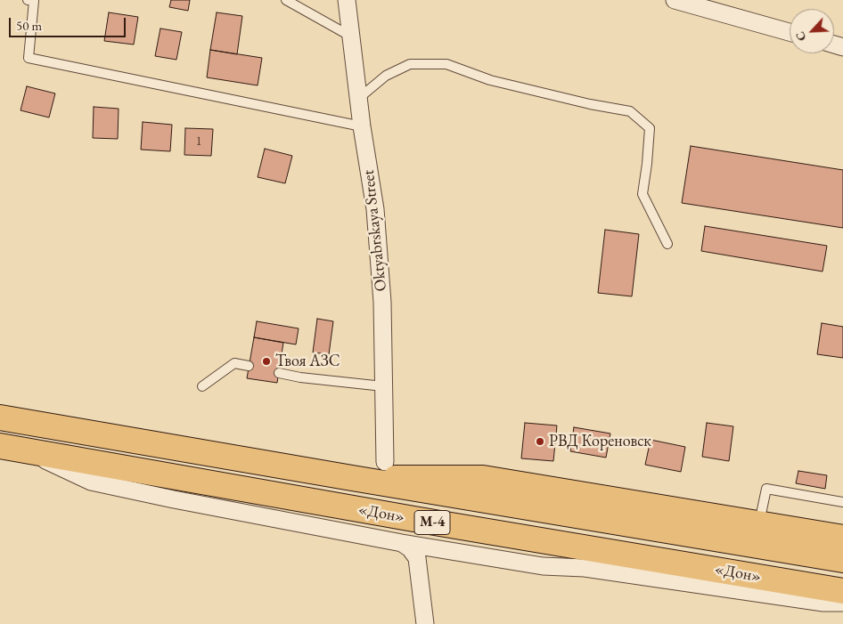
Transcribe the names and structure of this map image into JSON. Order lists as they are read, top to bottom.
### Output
{
  "streets": {
    "main road": ["«Дон»", "М-4"],
    "street": ["Oktyabrskaya Street"]
  },
  "crossings": [
    ["«Дон»", "М-4"]
  ],
  "places": ["Твоя АЗС", "РВД Кореновск"],
  "house_numbers": ["1"],
  "scale_bar": "50 m",
  "north": "bottom left"
}
